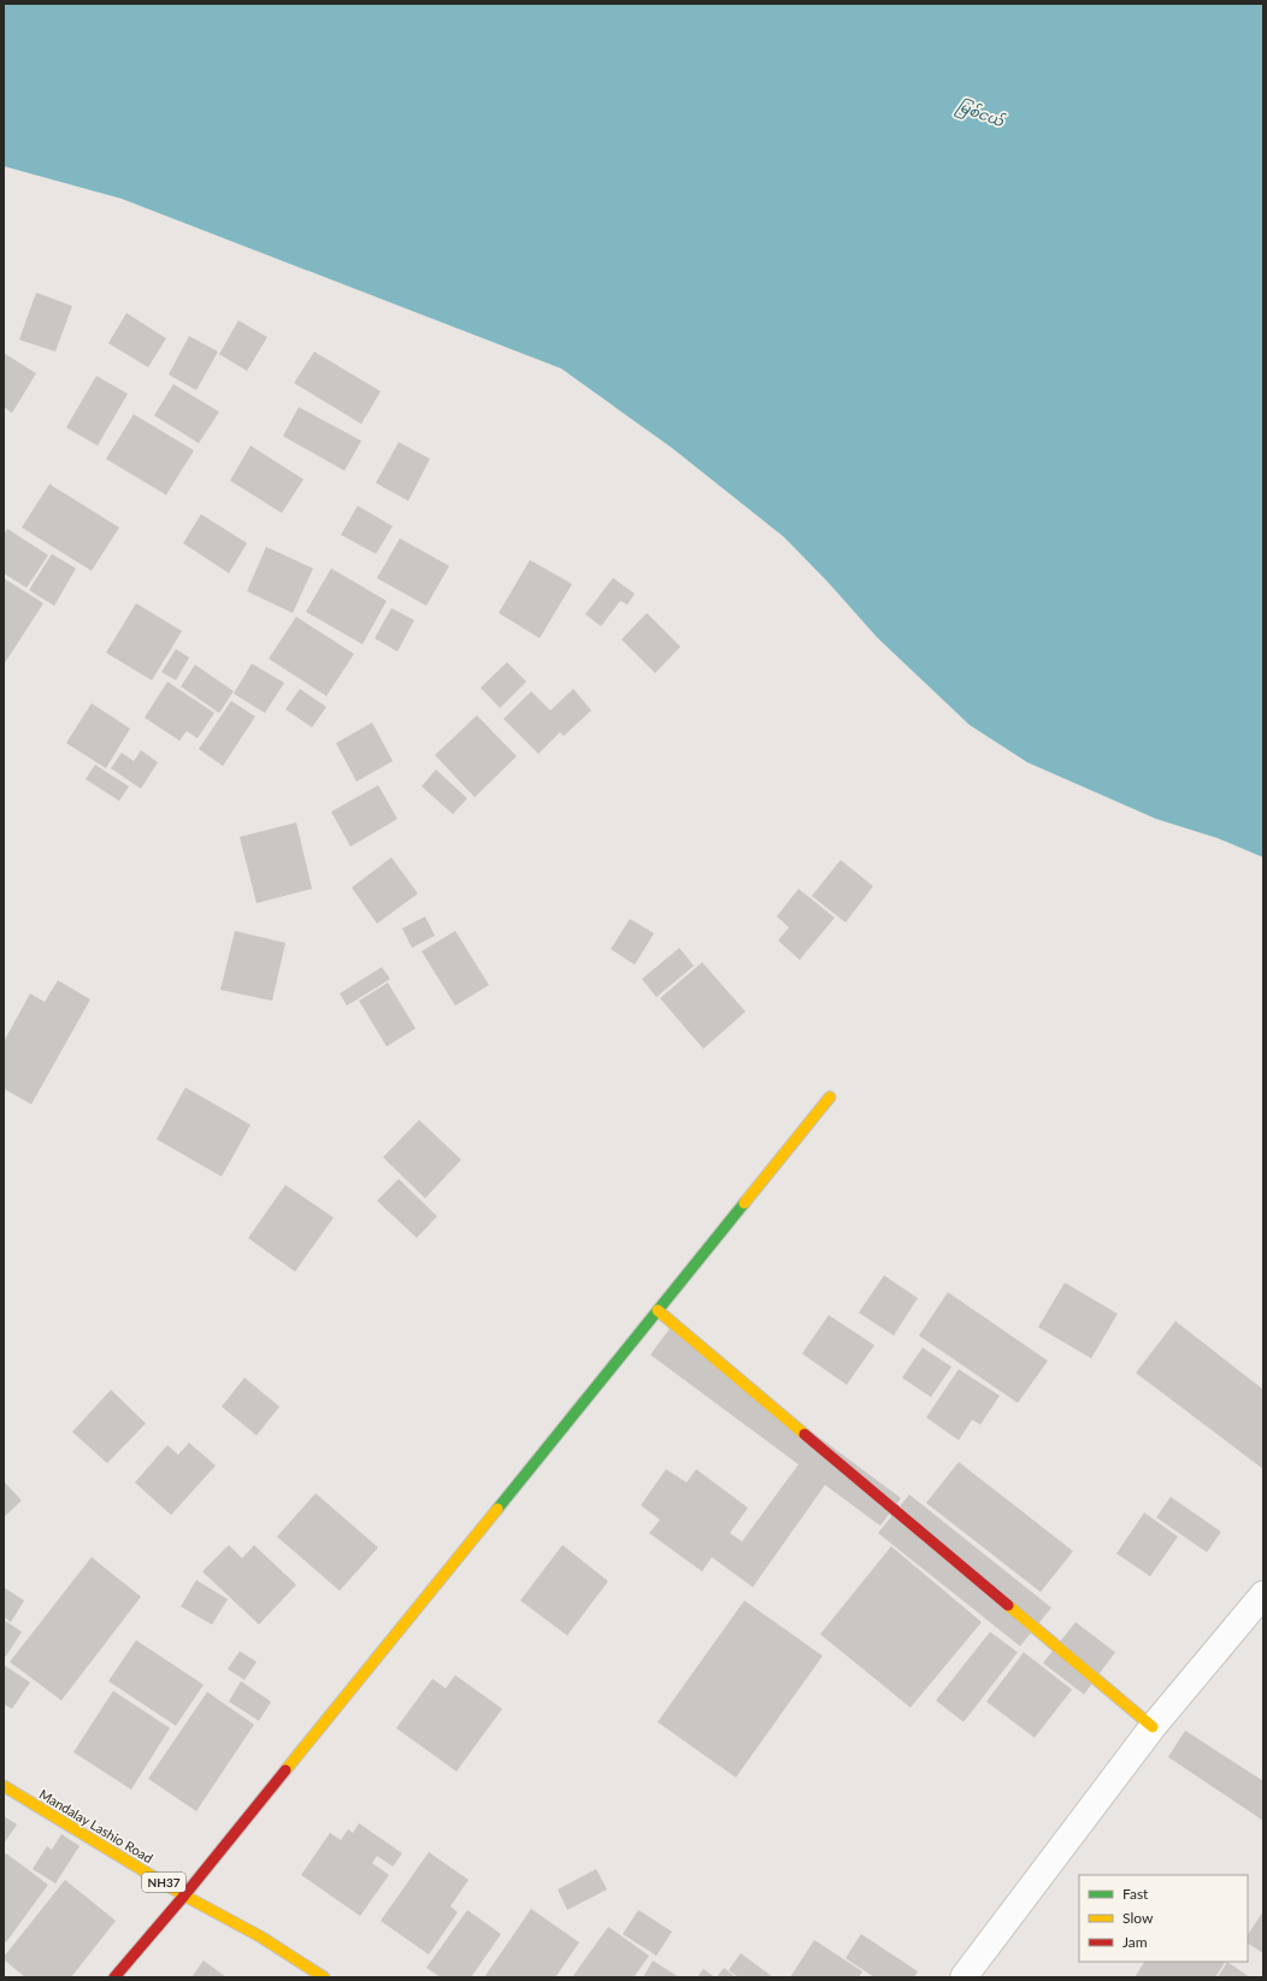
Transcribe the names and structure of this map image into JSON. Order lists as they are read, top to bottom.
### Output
{
  "streets": {
    "main road": ["Mandalay Lashio Road", "NH37"]
  },
  "water": ["မြစ်ငယ်"],
  "legend": ["Fast", "Slow", "Jam"]
}
